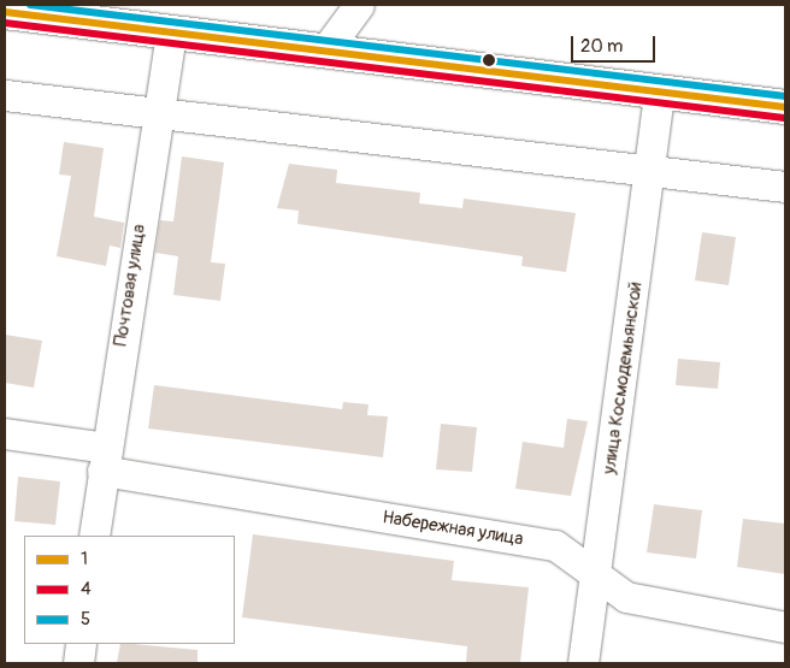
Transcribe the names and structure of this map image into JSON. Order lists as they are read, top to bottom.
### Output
{
  "streets": {
    "street": ["Почтовая улица", "улица Космодемьянской", "Набережная улица"]
  },
  "crossings": [
    ["Почтовая улица", "Набережная улица"],
    ["улица Космодемьянской", "Набережная улица"]
  ],
  "lines": ["transit line 5", "transit line 1", "transit line 4"],
  "legend": ["1", "4", "5"],
  "scale_bar": "20 m"
}
